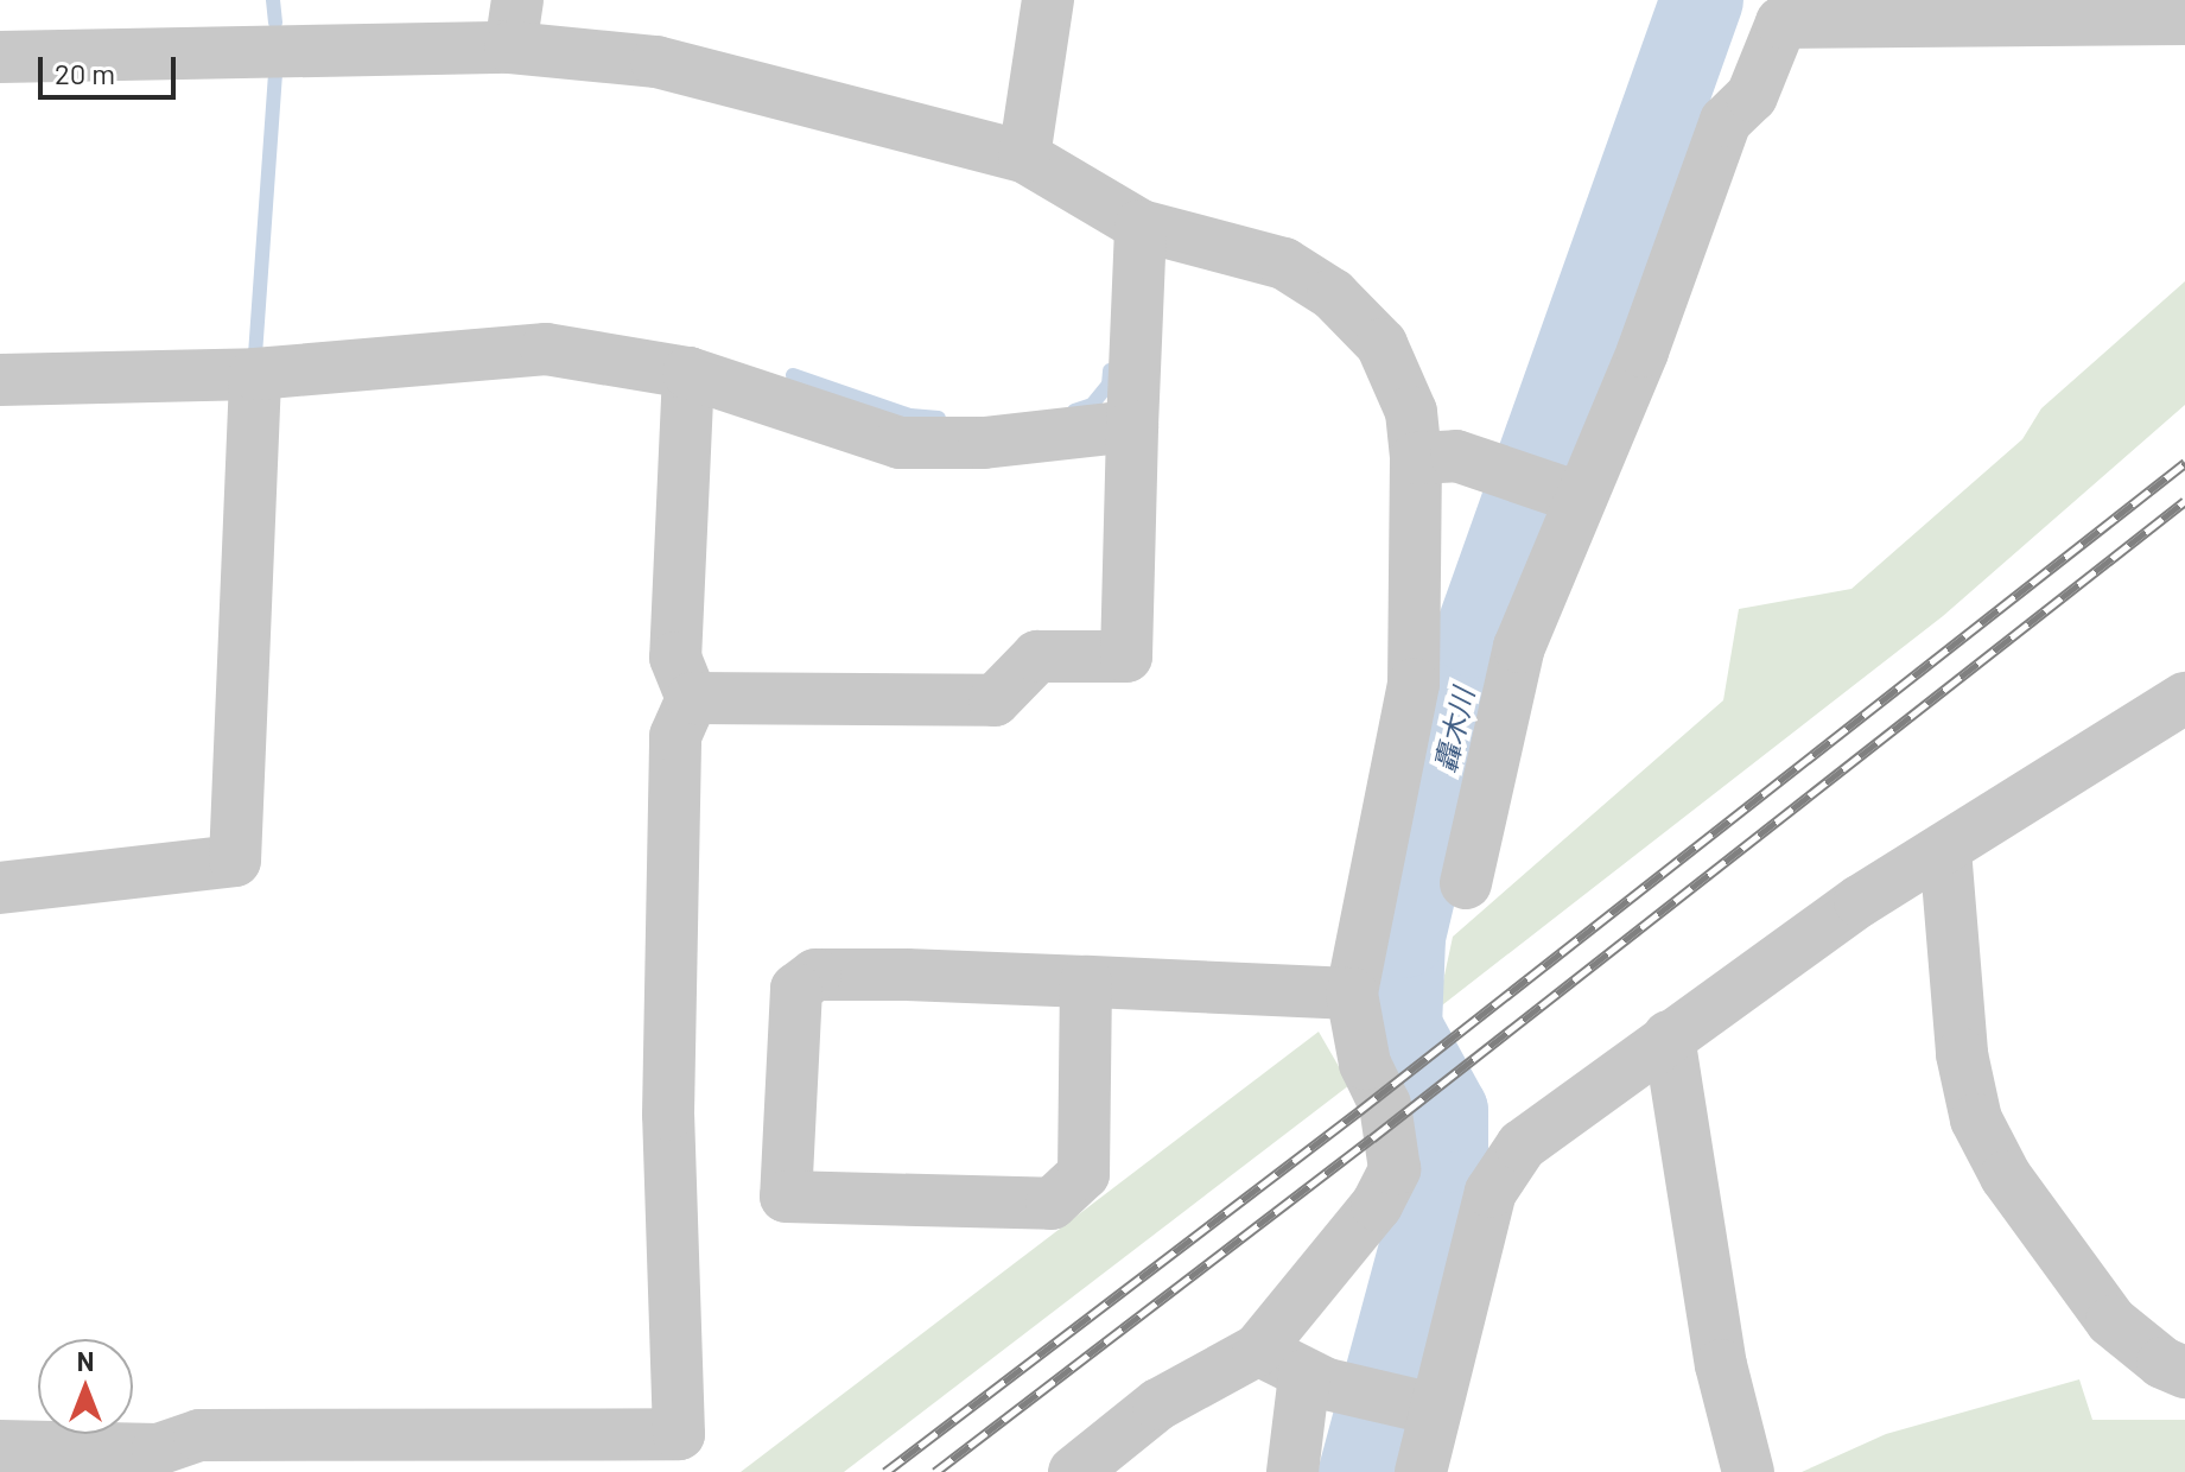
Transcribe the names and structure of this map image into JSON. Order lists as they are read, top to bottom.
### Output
{
  "water": ["轟木川"],
  "scale_bar": "20 m",
  "north": "top"
}
